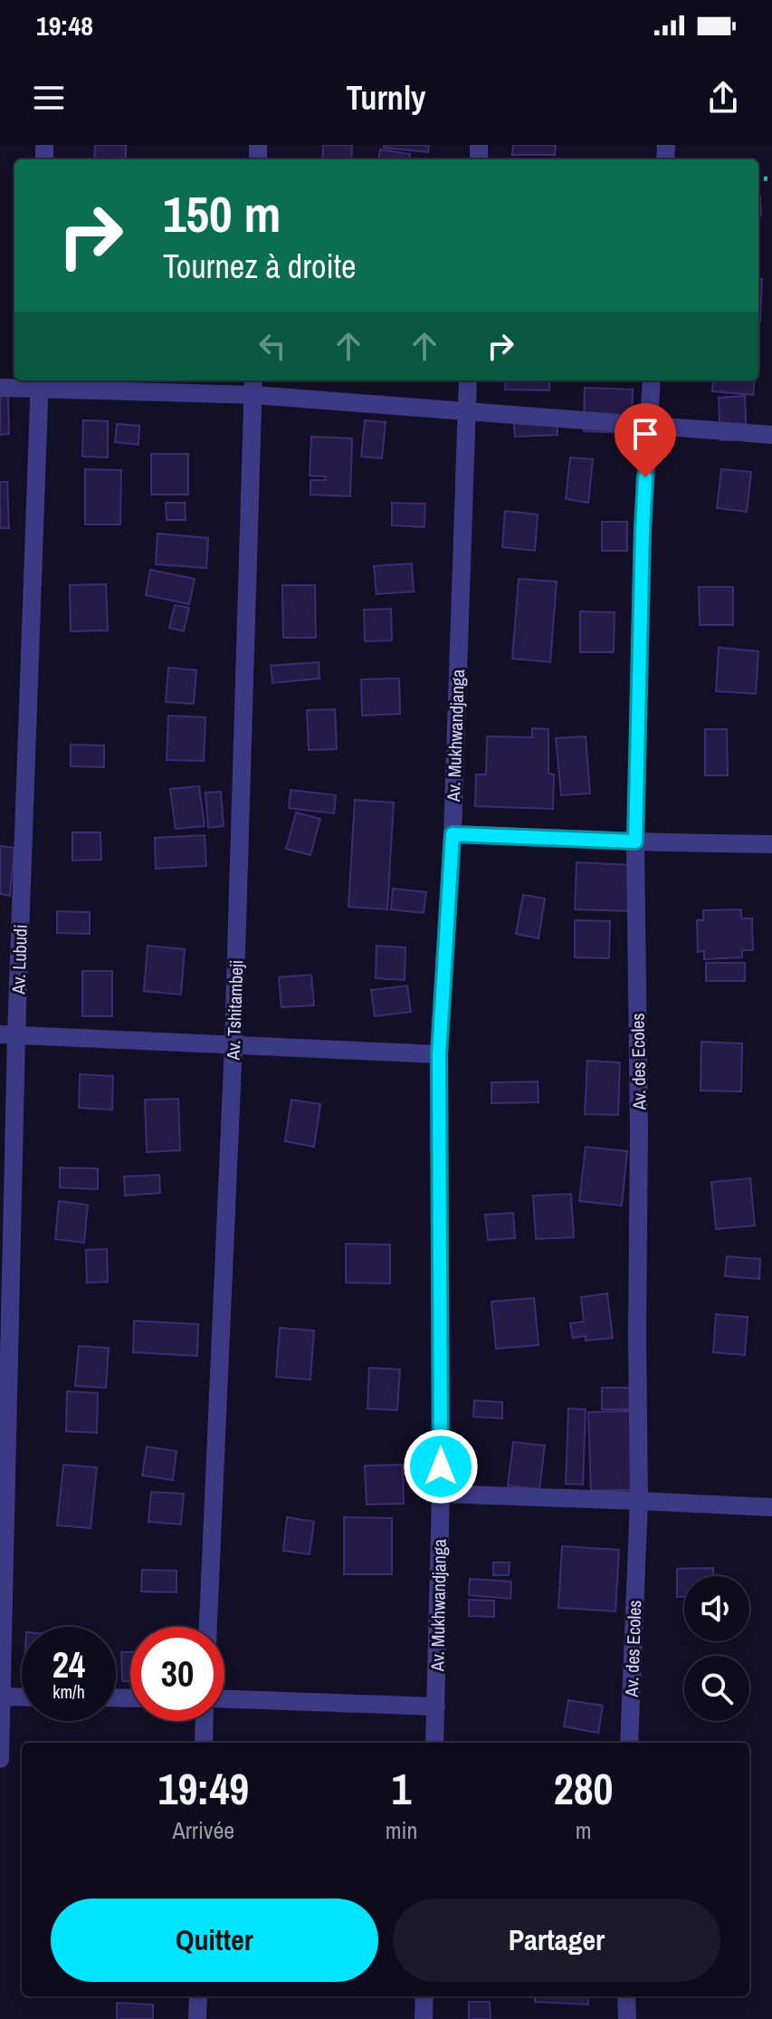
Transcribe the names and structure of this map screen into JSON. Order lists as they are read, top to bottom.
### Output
{
  "streets": {
    "street": [
      "Av. Mukhwandjanga",
      "Av. Lubudi",
      "Av. Tshitambeji",
      "Av. des Ecoles"
    ]
  },
  "page": {
    "status": "19:48",
    "header": "Turnly",
    "turn": ["150 m", "Tournez à droite"],
    "speed": "24 km/h",
    "limit": "30",
    "eta": [
      "19:49",
      "Arrivée",
      "1",
      "min",
      "280",
      "m"
    ],
    "buttons": ["Quitter", "Partager"]
  }
}
